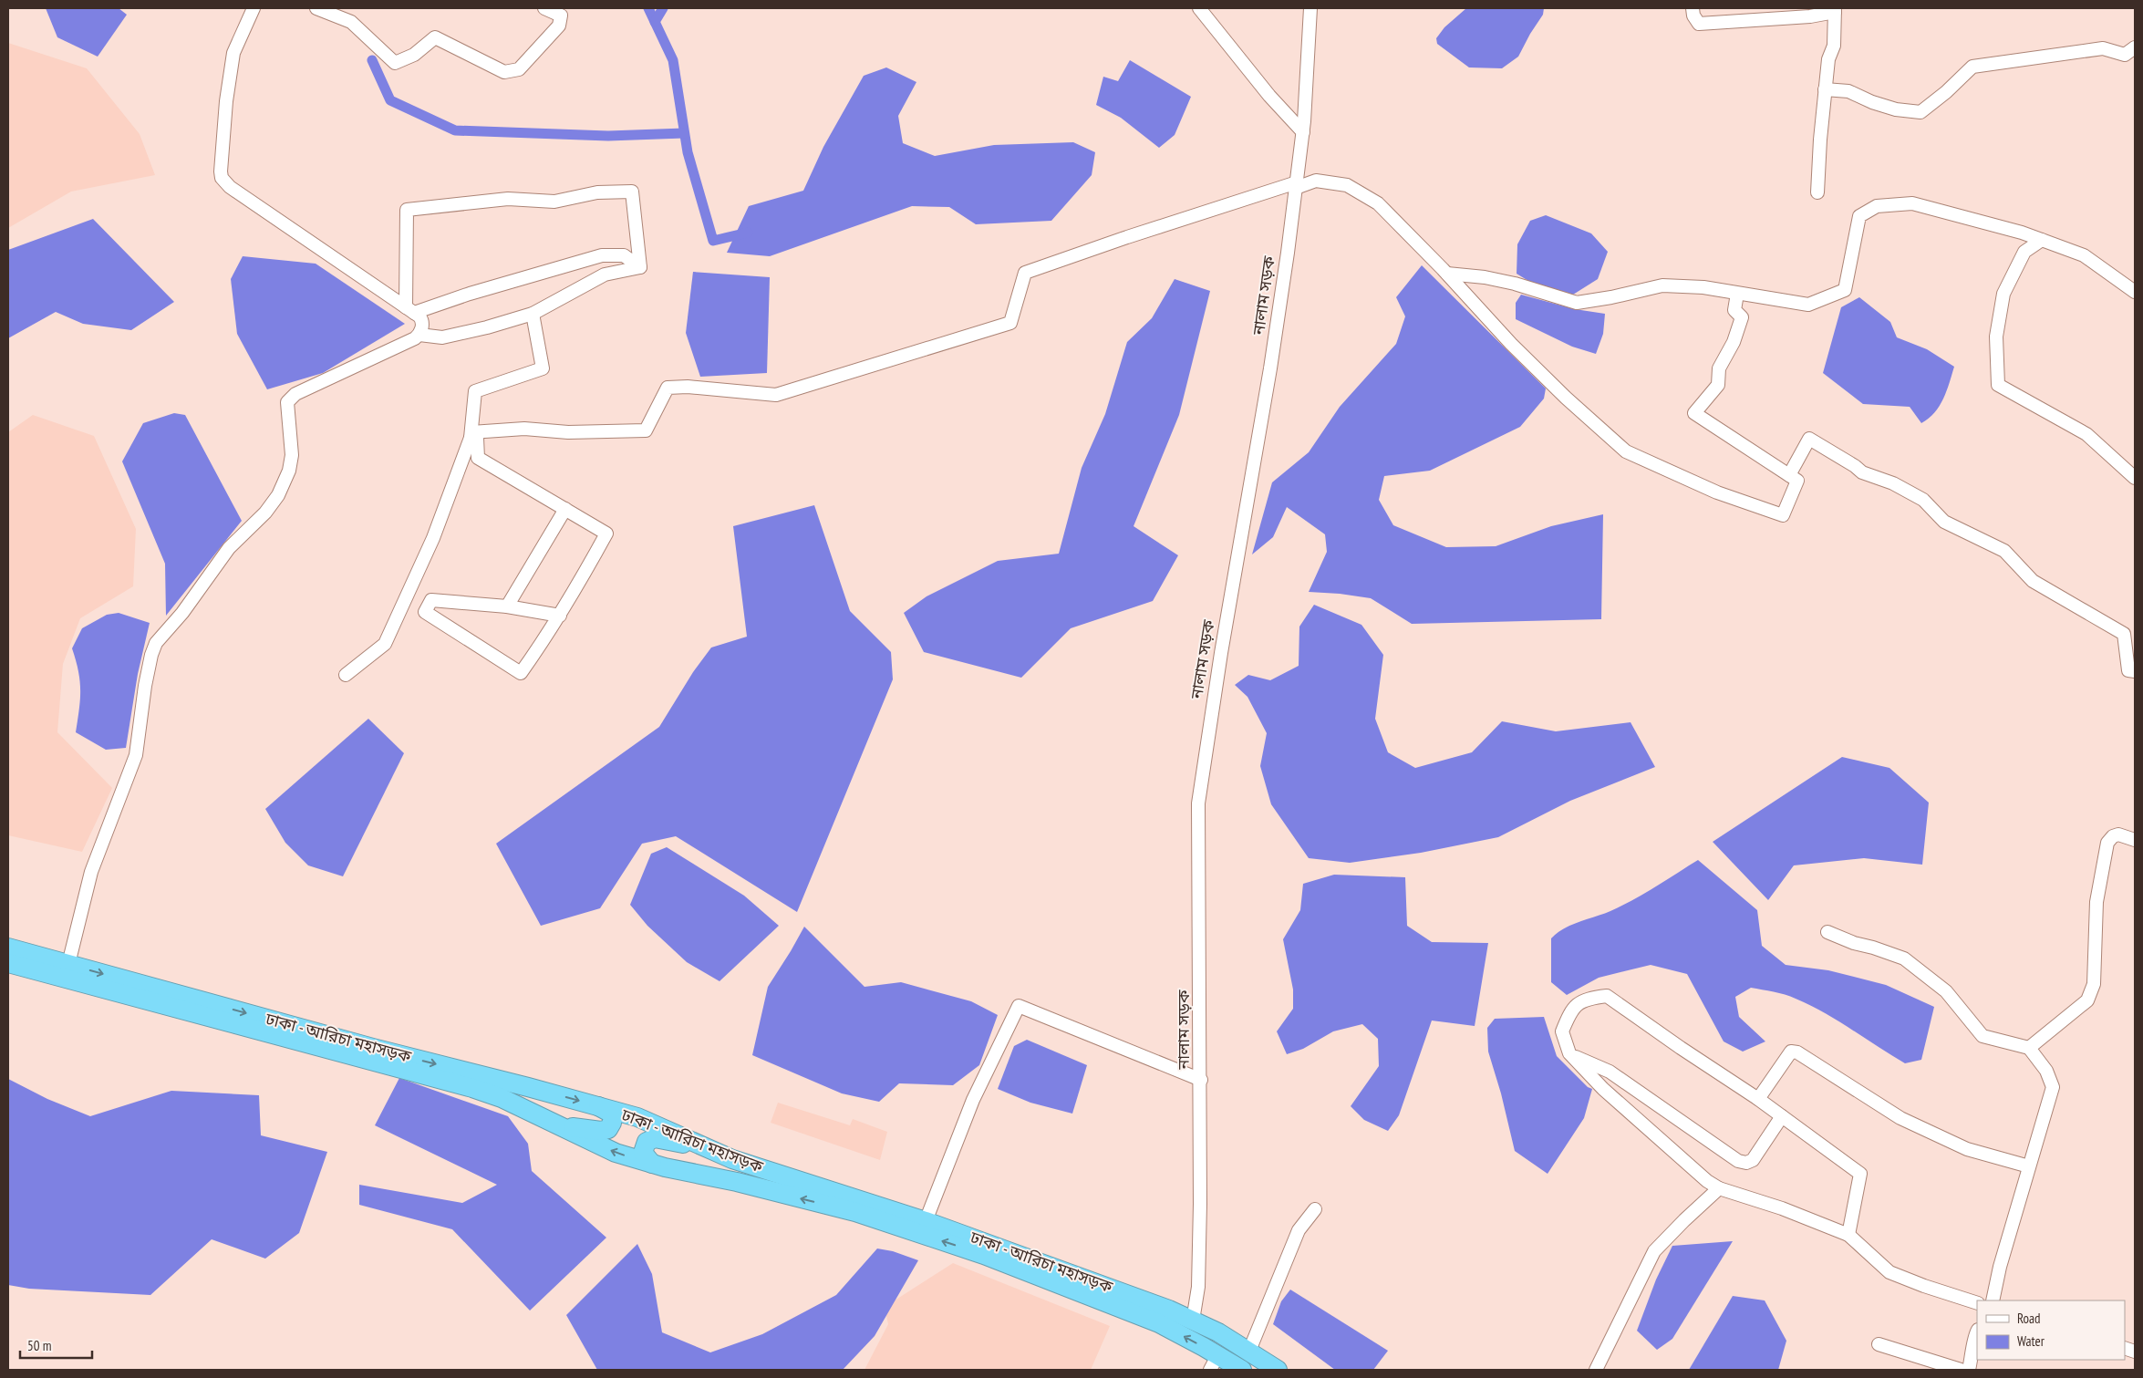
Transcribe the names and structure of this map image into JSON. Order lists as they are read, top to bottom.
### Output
{
  "streets": {
    "highway": ["ঢাকা - আরিচা মহাসড়ক"],
    "street": ["নালাম সড়ক"]
  },
  "crossings": [
    ["নালাম সড়ক", "ঢাকা - আরিচা মহাসড়ক"]
  ],
  "legend": ["Road", "Water"],
  "scale_bar": "50 m"
}
